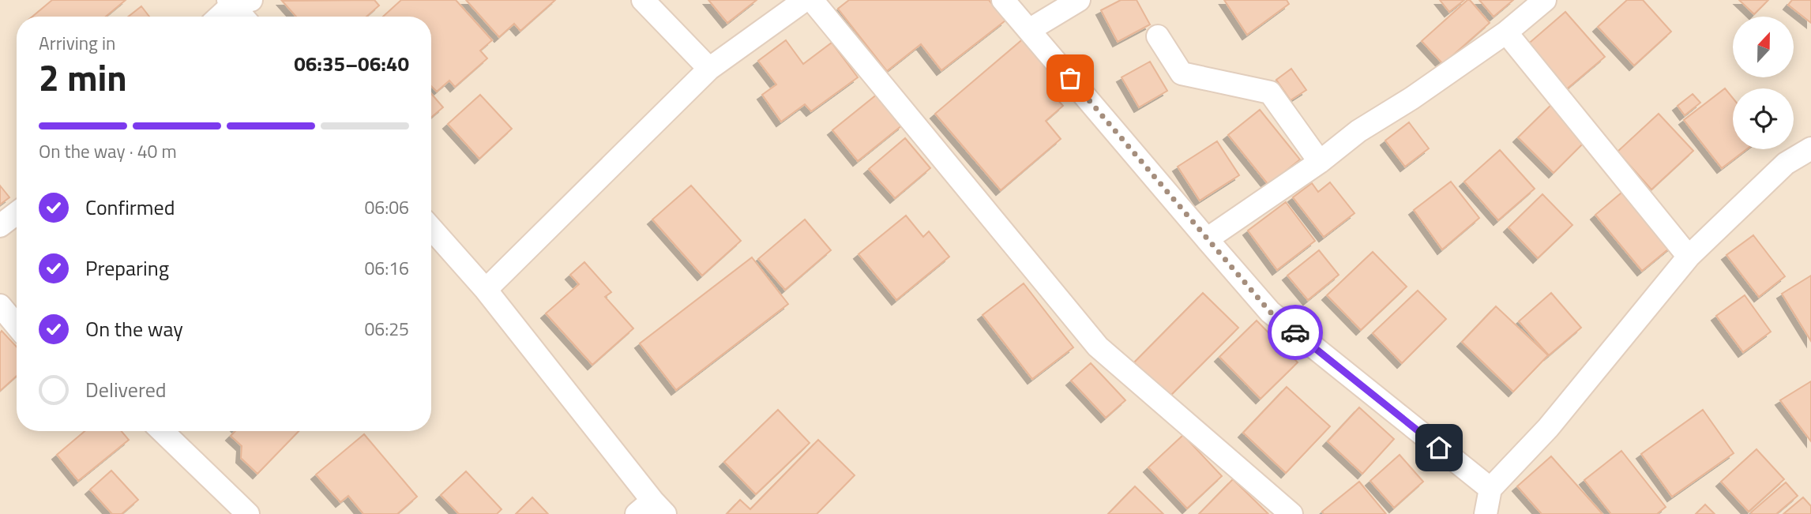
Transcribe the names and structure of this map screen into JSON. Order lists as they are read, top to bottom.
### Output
{
  "north": "top",
  "page": {
    "heading": ["2 min", "Arriving in", "06:35–06:40"],
    "bar": "On the way · 40 m",
    "list": [
      ["Confirmed", "06:06"],
      ["Preparing", "06:16"],
      ["On the way", "06:25"],
      "Delivered"
    ]
  }
}
